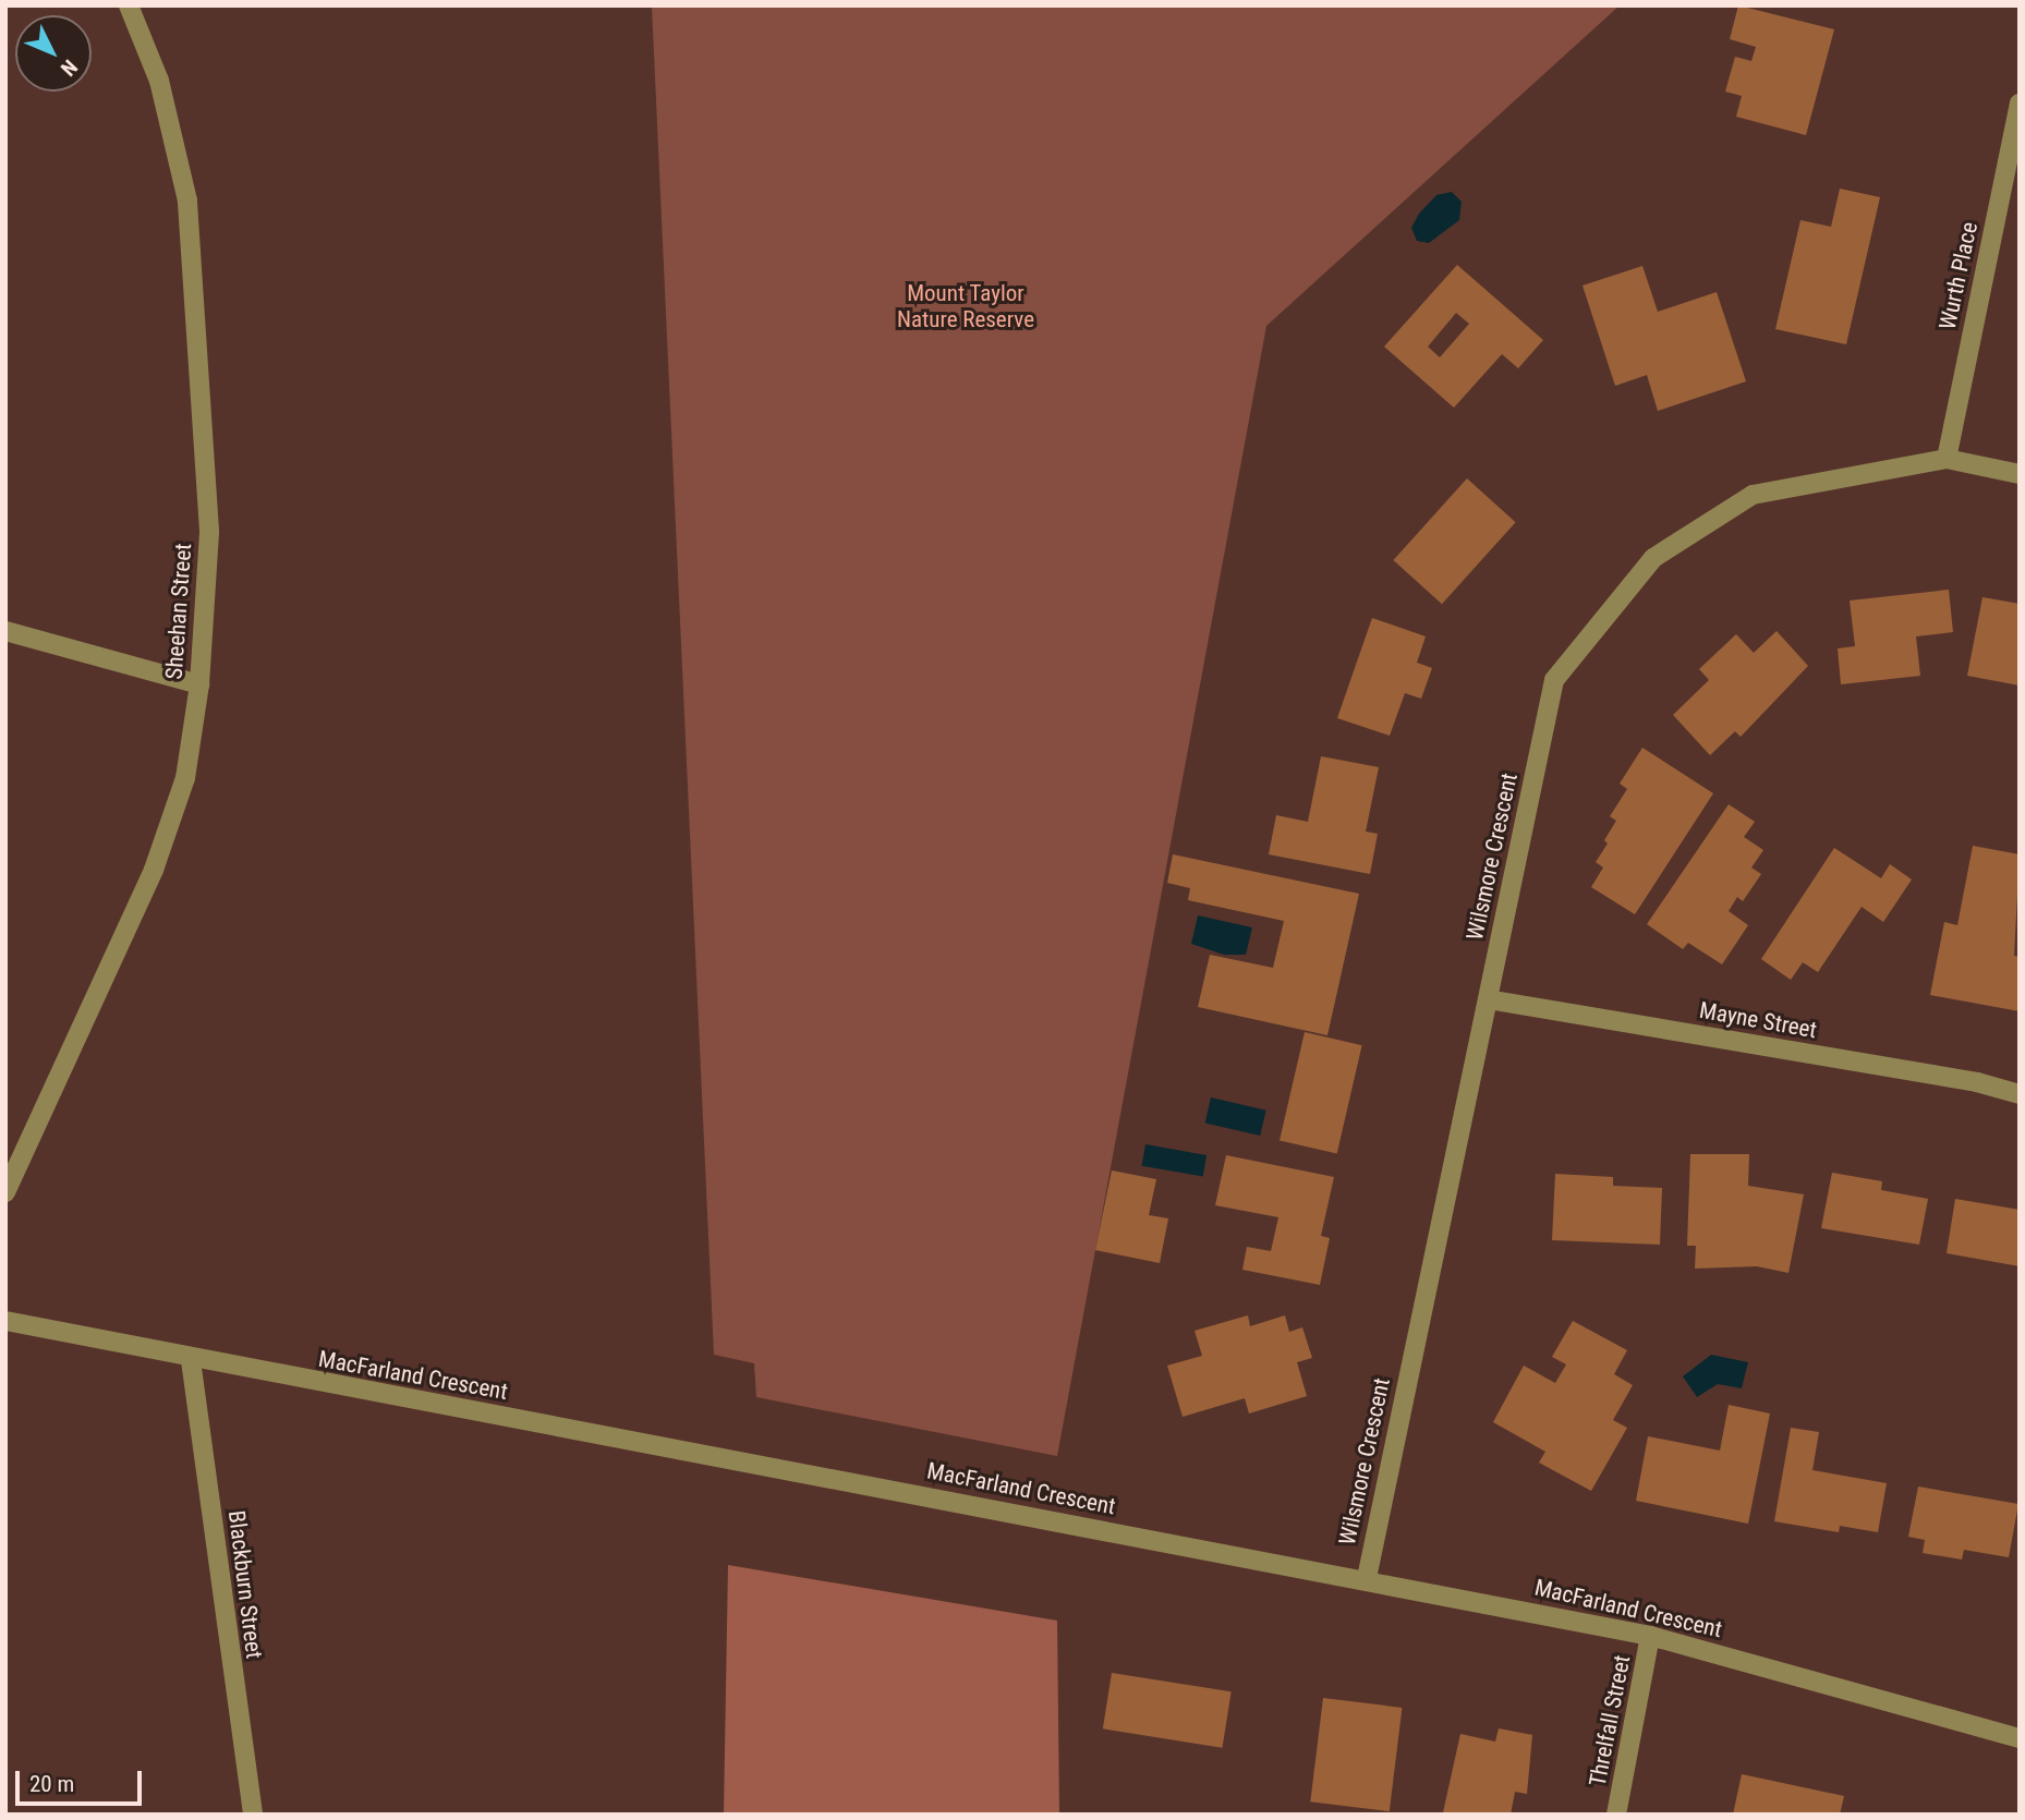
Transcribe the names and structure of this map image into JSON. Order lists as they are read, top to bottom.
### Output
{
  "streets": {
    "street": [
      "Wurth Place",
      "Sheehan Street",
      "Wilsmore Crescent",
      "Mayne Street",
      "MacFarland Crescent",
      "Blackburn Street",
      "Threlfall Street"
    ]
  },
  "crossings": [
    ["Wurth Place", "Wilsmore Crescent"],
    ["Wilsmore Crescent", "Mayne Street"],
    ["Wilsmore Crescent", "MacFarland Crescent"],
    ["MacFarland Crescent", "Blackburn Street"],
    ["MacFarland Crescent", "Threlfall Street"]
  ],
  "parks": ["Mount Taylor Nature Reserve"],
  "scale_bar": "20 m",
  "north": "bottom right"
}
